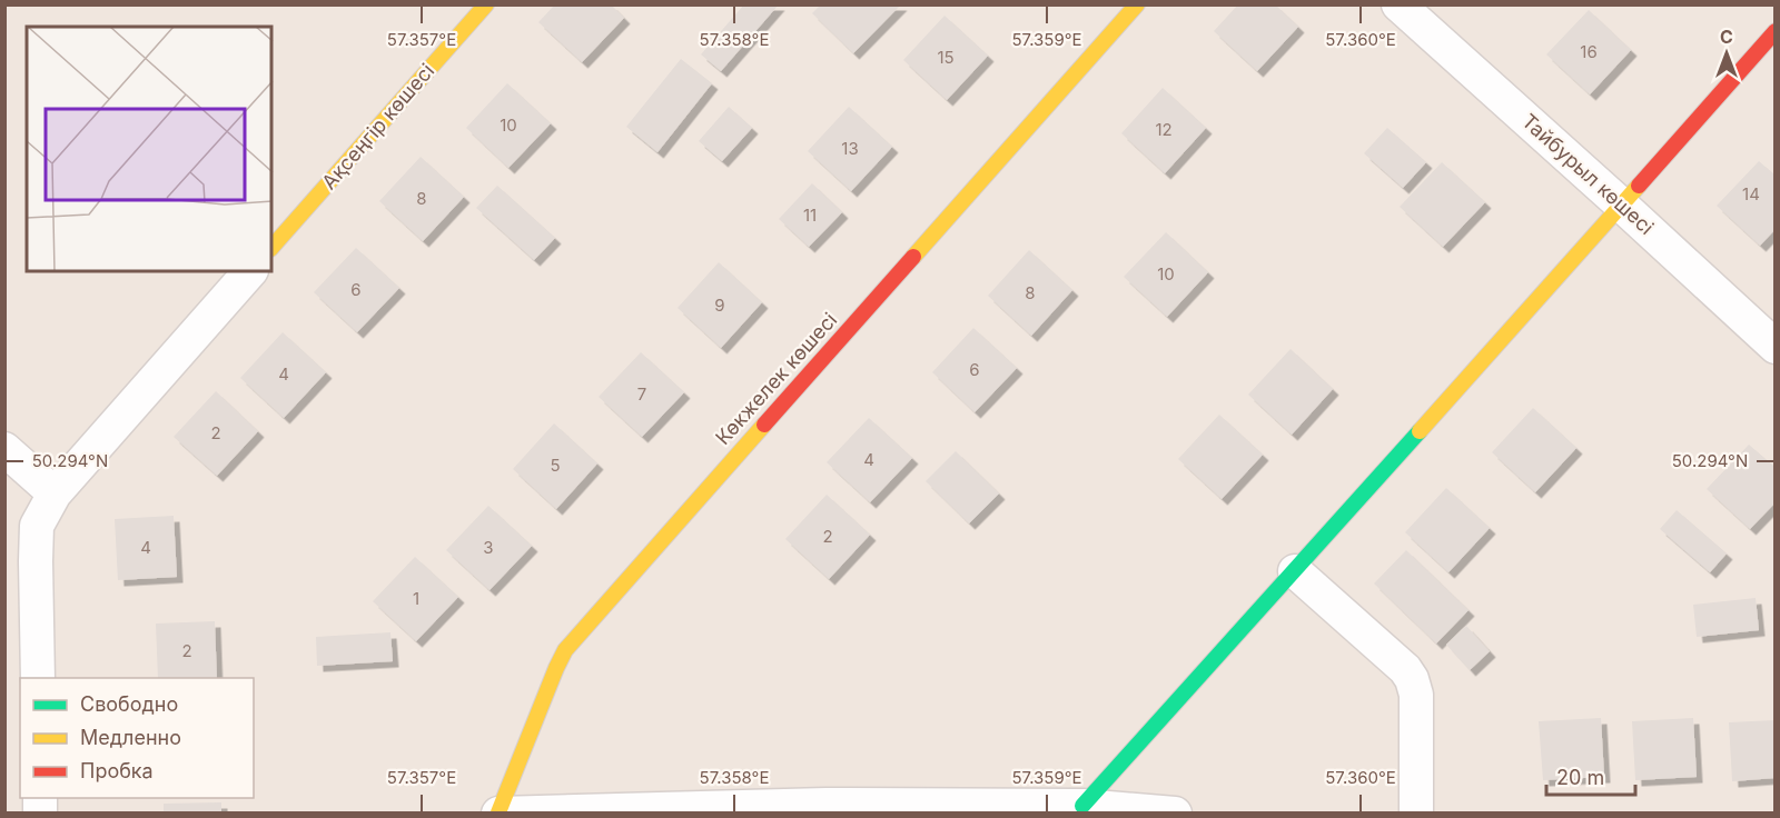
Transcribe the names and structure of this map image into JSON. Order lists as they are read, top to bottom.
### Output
{
  "streets": {
    "street": ["Ақсеңгір көшесі", "Тайбурыл көшесі", "Көкжелек көшесі"]
  },
  "house_numbers": [
    "16",
    "15",
    "10",
    "12",
    "13",
    "14",
    "8",
    "11",
    "10",
    "6",
    "8",
    "9",
    "6",
    "4",
    "7",
    "2",
    "4",
    "5",
    "2",
    "4",
    "3",
    "1",
    "2"
  ],
  "legend": ["Свободно", "Медленно", "Пробка"],
  "scale_bar": "20 m",
  "north": "top",
  "coordinates": [
    "57.357°E",
    "57.358°E",
    "57.359°E",
    "57.360°E",
    "50.294°N"
  ]
}
